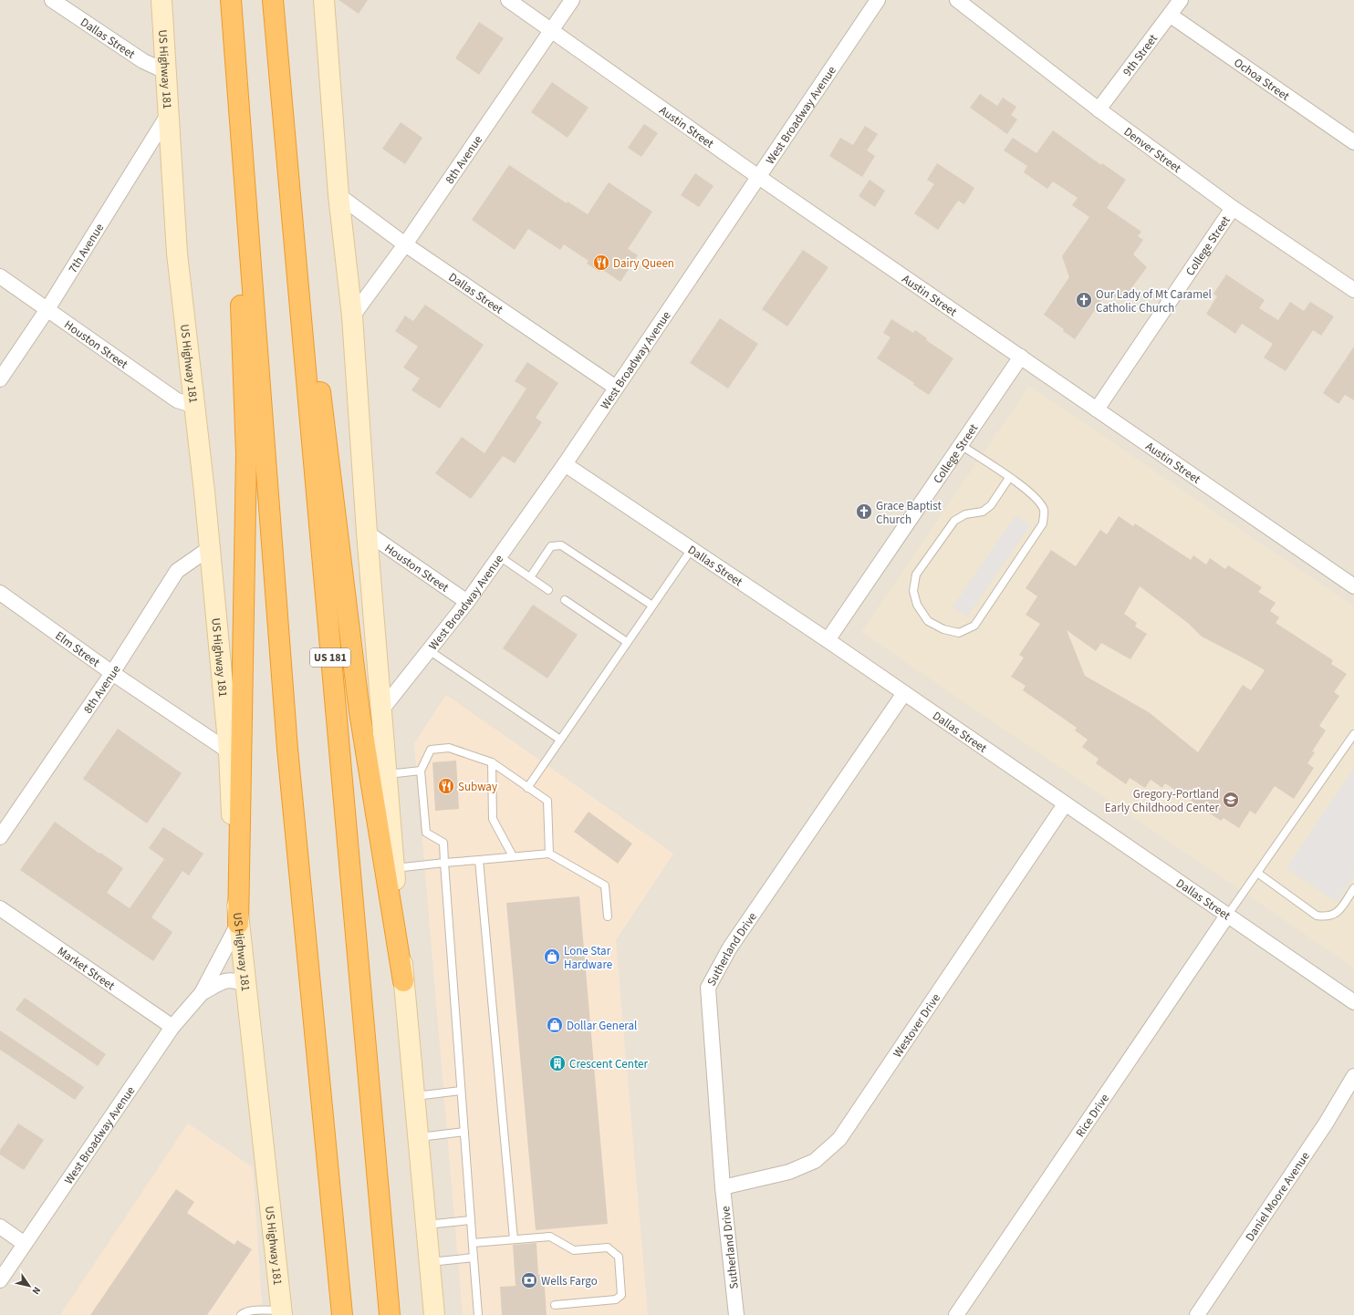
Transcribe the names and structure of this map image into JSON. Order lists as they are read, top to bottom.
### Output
{
  "streets": {
    "highway": ["US 181"],
    "main road": ["US Highway 181"],
    "street": [
      "Dallas Street",
      "9th Street",
      "Ochoa Street",
      "West Broadway Avenue",
      "Austin Street",
      "Denver Street",
      "8th Avenue",
      "College Street",
      "7th Avenue",
      "Houston Street",
      "Elm Street",
      "Sutherland Drive",
      "Market Street",
      "Westover Drive",
      "Rice Drive",
      "Daniel Moore Avenue"
    ]
  },
  "crossings": [
    ["Dallas Street", "US Highway 181"],
    ["Dallas Street", "West Broadway Avenue"],
    ["Dallas Street", "8th Avenue"],
    ["Dallas Street", "College Street"],
    ["Dallas Street", "Sutherland Drive"],
    ["Dallas Street", "Westover Drive"],
    ["Dallas Street", "Rice Drive"],
    ["9th Street", "Ochoa Street"],
    ["9th Street", "Denver Street"],
    ["US Highway 181", "West Broadway Avenue"],
    ["US Highway 181", "8th Avenue"],
    ["US Highway 181", "7th Avenue"],
    ["US Highway 181", "Houston Street"],
    ["US Highway 181", "Elm Street"],
    ["West Broadway Avenue", "Austin Street"],
    ["West Broadway Avenue", "Houston Street"],
    ["West Broadway Avenue", "Market Street"],
    ["Austin Street", "8th Avenue"],
    ["Austin Street", "College Street"],
    ["Denver Street", "College Street"],
    ["8th Avenue", "Elm Street"],
    ["7th Avenue", "Houston Street"],
    ["Sutherland Drive", "Westover Drive"]
  ],
  "places": {
    "restaurant": ["Dairy Queen", "Subway"],
    "church": ["Our Lady of Mt Caramel Catholic Church", "Grace Baptist Church"],
    "school or university": ["Gregory-Portland Early Childhood Center"],
    "shop": ["Lone Star Hardware", "Dollar General"],
    "building": ["Crescent Center"],
    "bank": ["Wells Fargo"]
  },
  "north": "bottom right"
}
